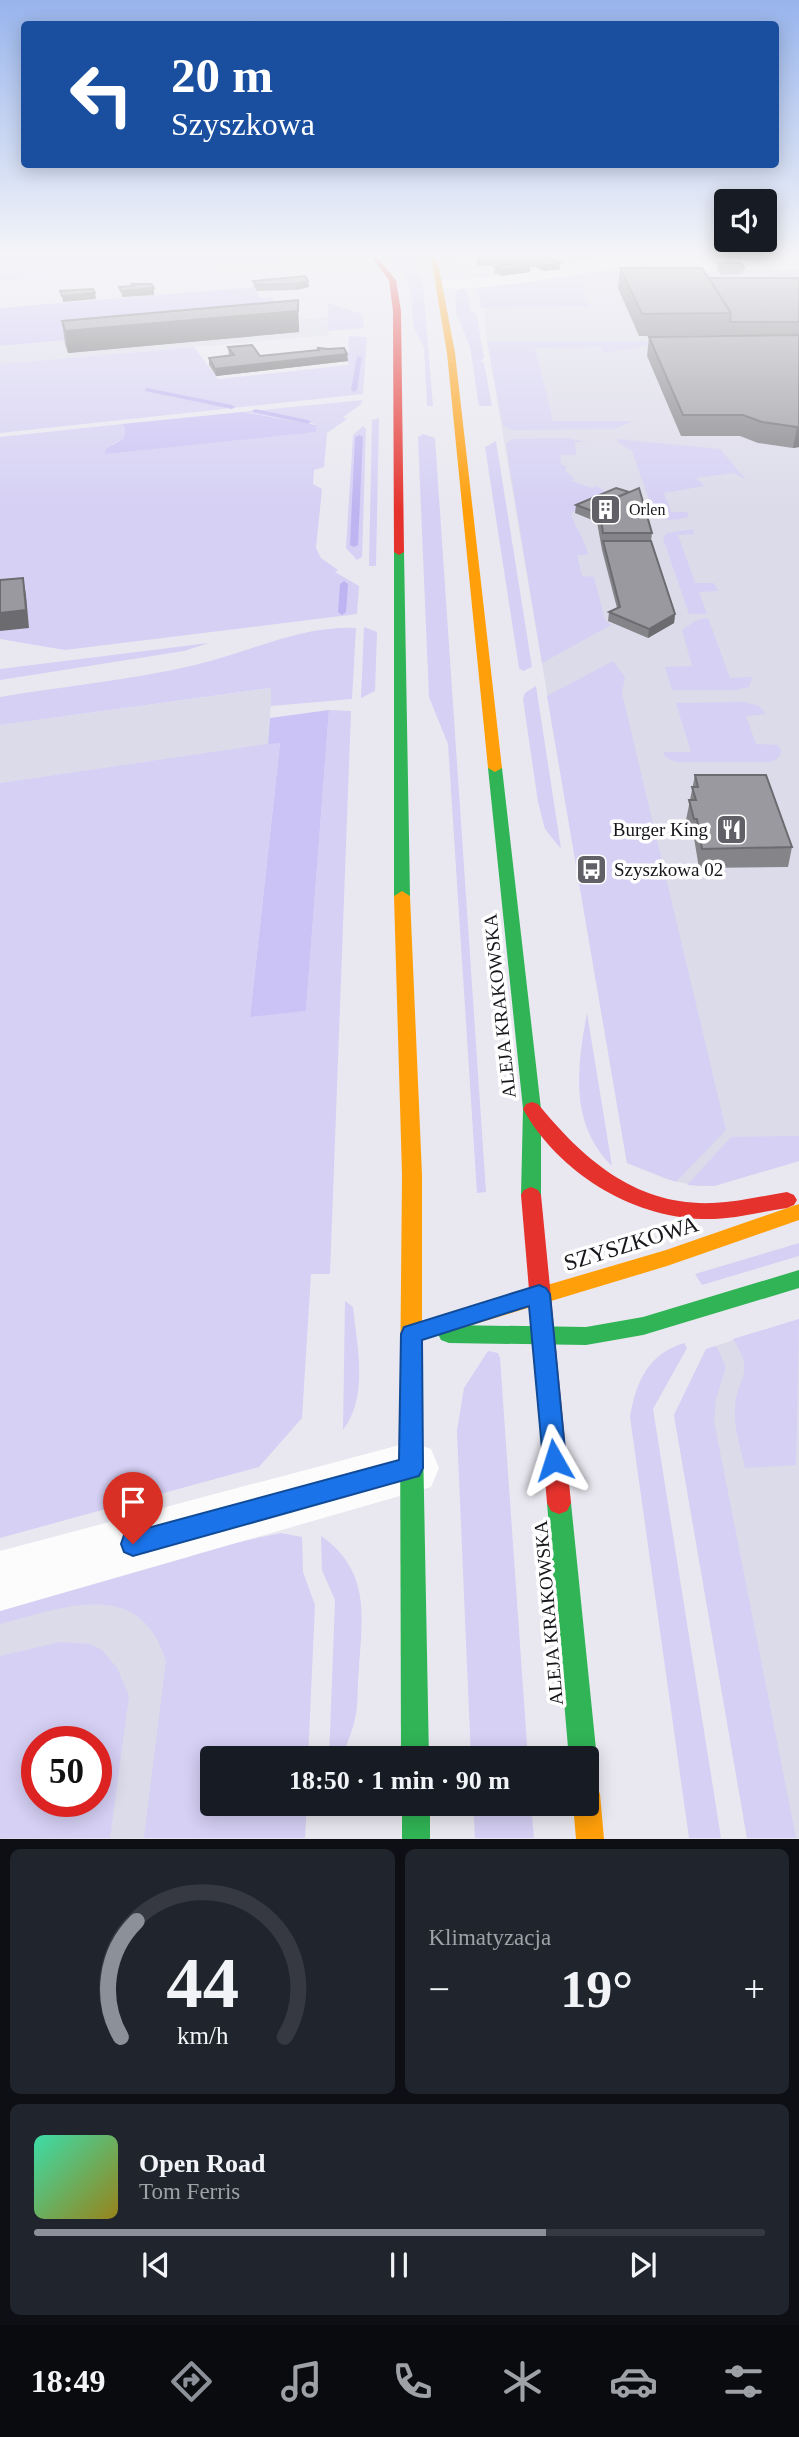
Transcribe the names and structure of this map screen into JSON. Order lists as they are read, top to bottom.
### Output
{
  "streets": {
    "main road": ["ALEJA KRAKOWSKA", "SZYSZKOWA"]
  },
  "crossings": [
    ["ALEJA KRAKOWSKA", "SZYSZKOWA"]
  ],
  "places": {
    "building": ["Orlen"],
    "restaurant": ["Burger King"],
    "bus stop": ["Szyszkowa 02"]
  },
  "page": {
    "turn": ["20 m", "Szyszkowa"],
    "limit": "50",
    "trip": "18:50 · 1 min · 90 m",
    "tile": "Klimatyzacja",
    "heat": ["−", "19°", "+"],
    "song": ["Open Road", "Tom Ferris"],
    "tabs": "18:49",
    "gauge": ["44", "km/h"]
  }
}
